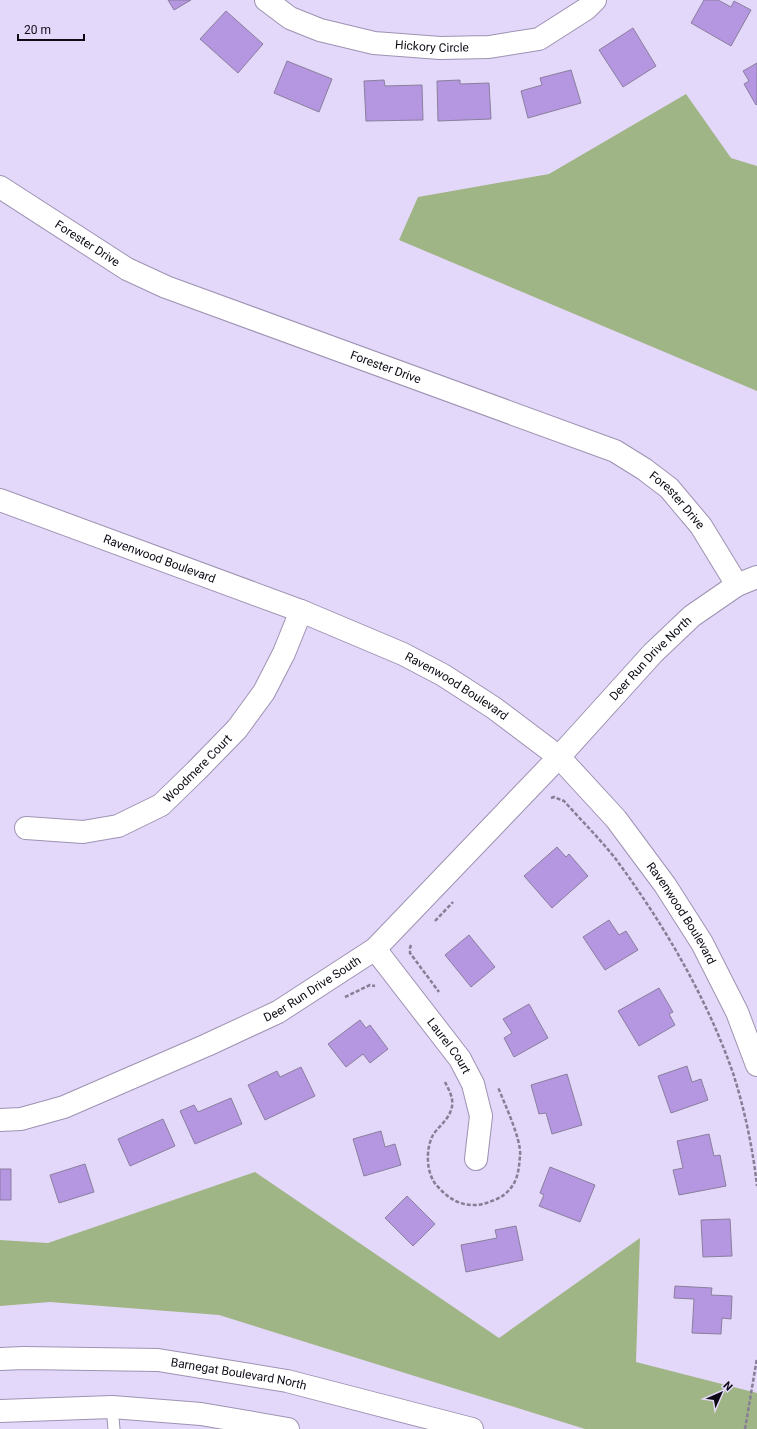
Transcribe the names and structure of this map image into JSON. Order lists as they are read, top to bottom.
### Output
{
  "streets": {
    "street": [
      "Hickory Circle",
      "Forester Drive",
      "Ravenwood Boulevard",
      "Deer Run Drive North",
      "Woodmere Court",
      "Deer Run Drive South",
      "Laurel Court",
      "Barnegat Boulevard North"
    ]
  },
  "crossings": [
    ["Forester Drive", "Deer Run Drive North"],
    ["Ravenwood Boulevard", "Deer Run Drive North"],
    ["Ravenwood Boulevard", "Woodmere Court"],
    ["Ravenwood Boulevard", "Deer Run Drive South"],
    ["Deer Run Drive North", "Deer Run Drive South"],
    ["Deer Run Drive South", "Laurel Court"]
  ],
  "scale_bar": "20 m",
  "north": "top right"
}
